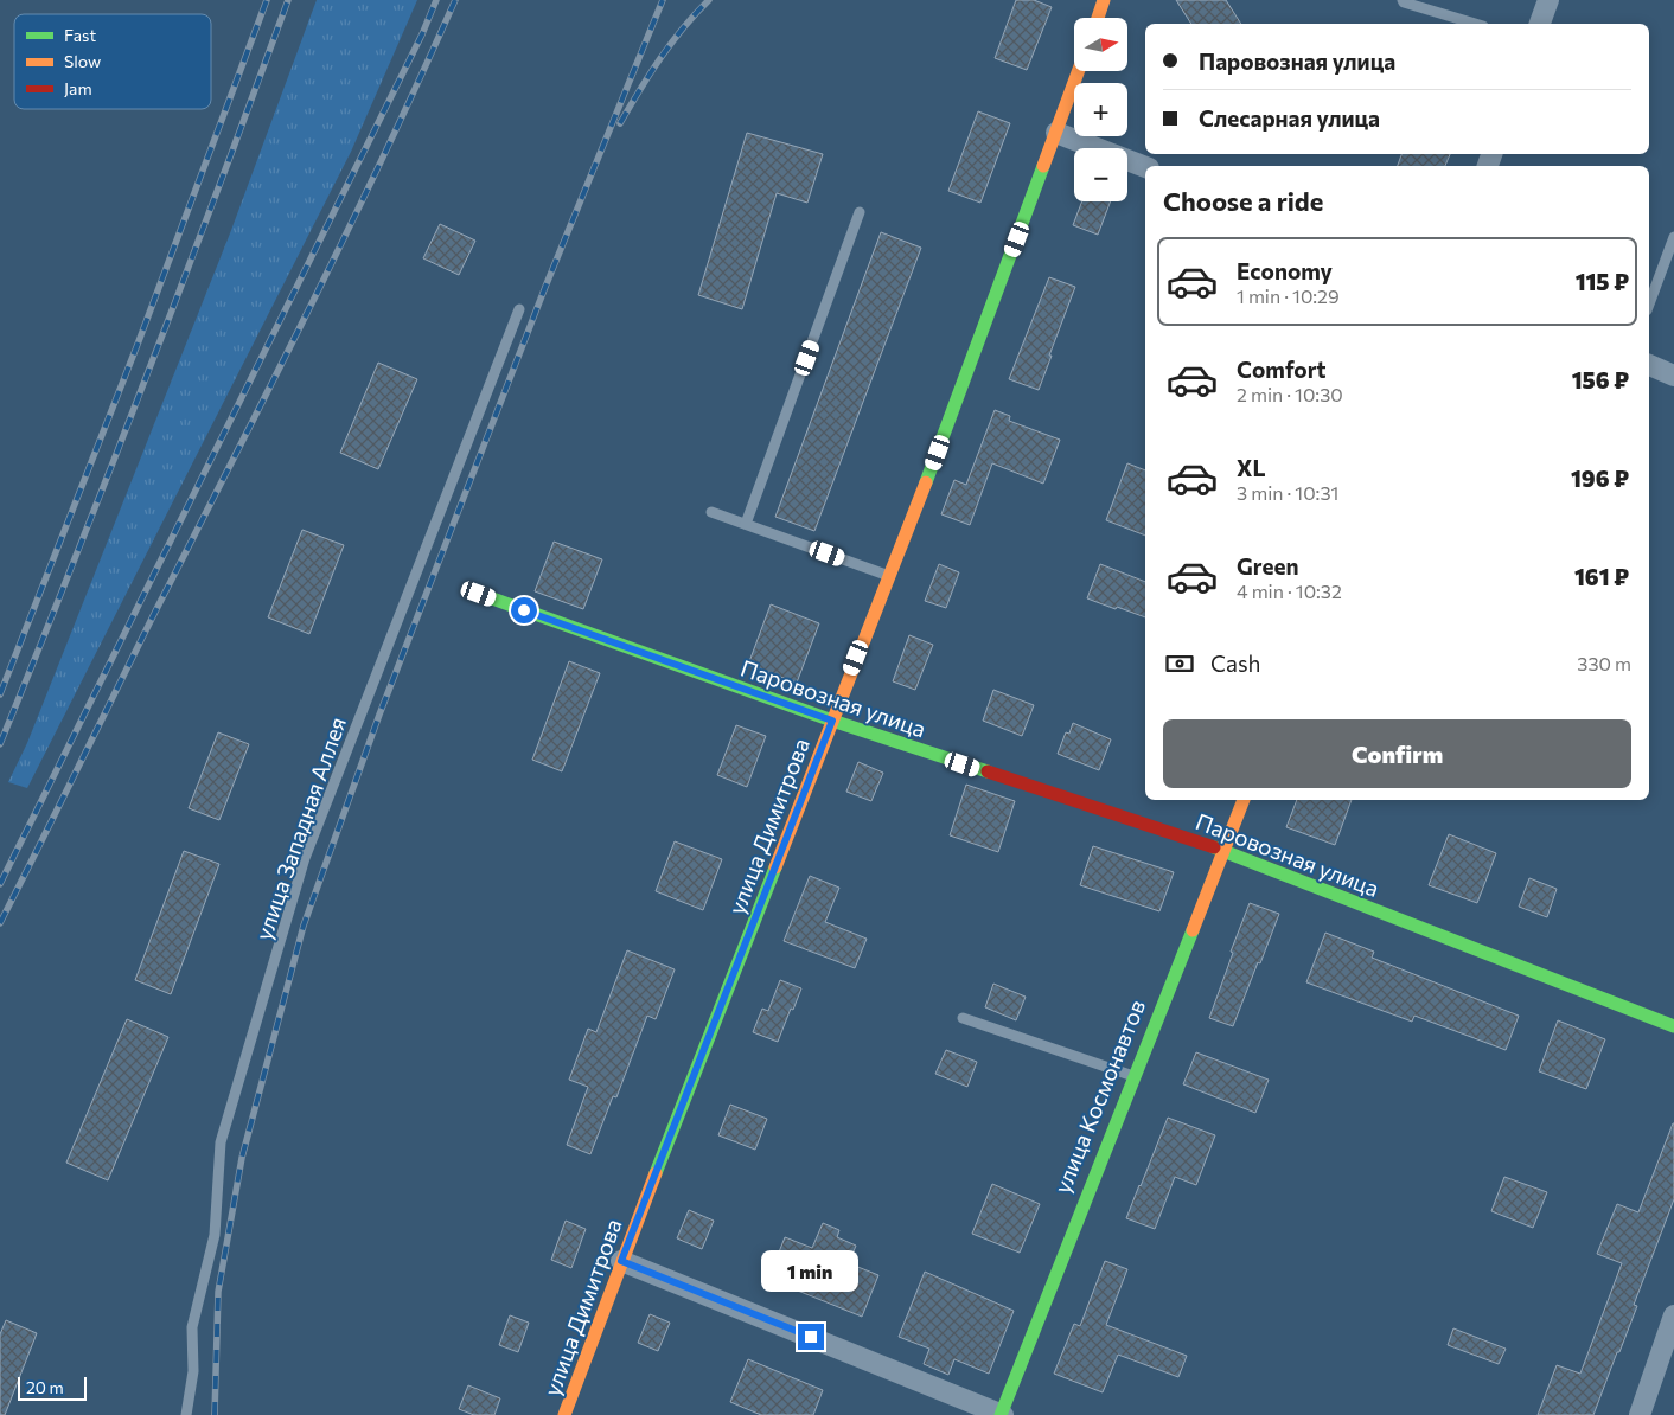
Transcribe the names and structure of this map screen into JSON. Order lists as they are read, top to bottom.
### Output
{
  "streets": {
    "street": ["Паровозная улица", "улица Димитрова", "улица Космонавтов"],
    "lane": ["улица Западная Аллея"]
  },
  "crossings": [
    ["Паровозная улица", "улица Димитрова"],
    ["Паровозная улица", "улица Космонавтов"]
  ],
  "legend": ["Fast", "Slow", "Jam"],
  "scale_bar": "20 m",
  "north": "right",
  "page": {
    "map_buttons": ["+", "−"],
    "banner": ["Паровозная улица", "Слесарная улица"],
    "heading": "Choose a ride",
    "list": [
      {
        "name": "Economy",
        "note": "1 min · 10:29",
        "value": "115 ₽"
      },
      {
        "name": "Comfort",
        "note": "2 min · 10:30",
        "value": "156 ₽"
      },
      {
        "name": "XL",
        "note": "3 min · 10:31",
        "value": "196 ₽"
      },
      {
        "name": "Green",
        "note": "4 min · 10:32",
        "value": "161 ₽"
      }
    ],
    "pay": ["Cash", "330 m"],
    "buttons": "Confirm",
    "bubble": "1 min",
    "scale": "20 m"
  }
}
